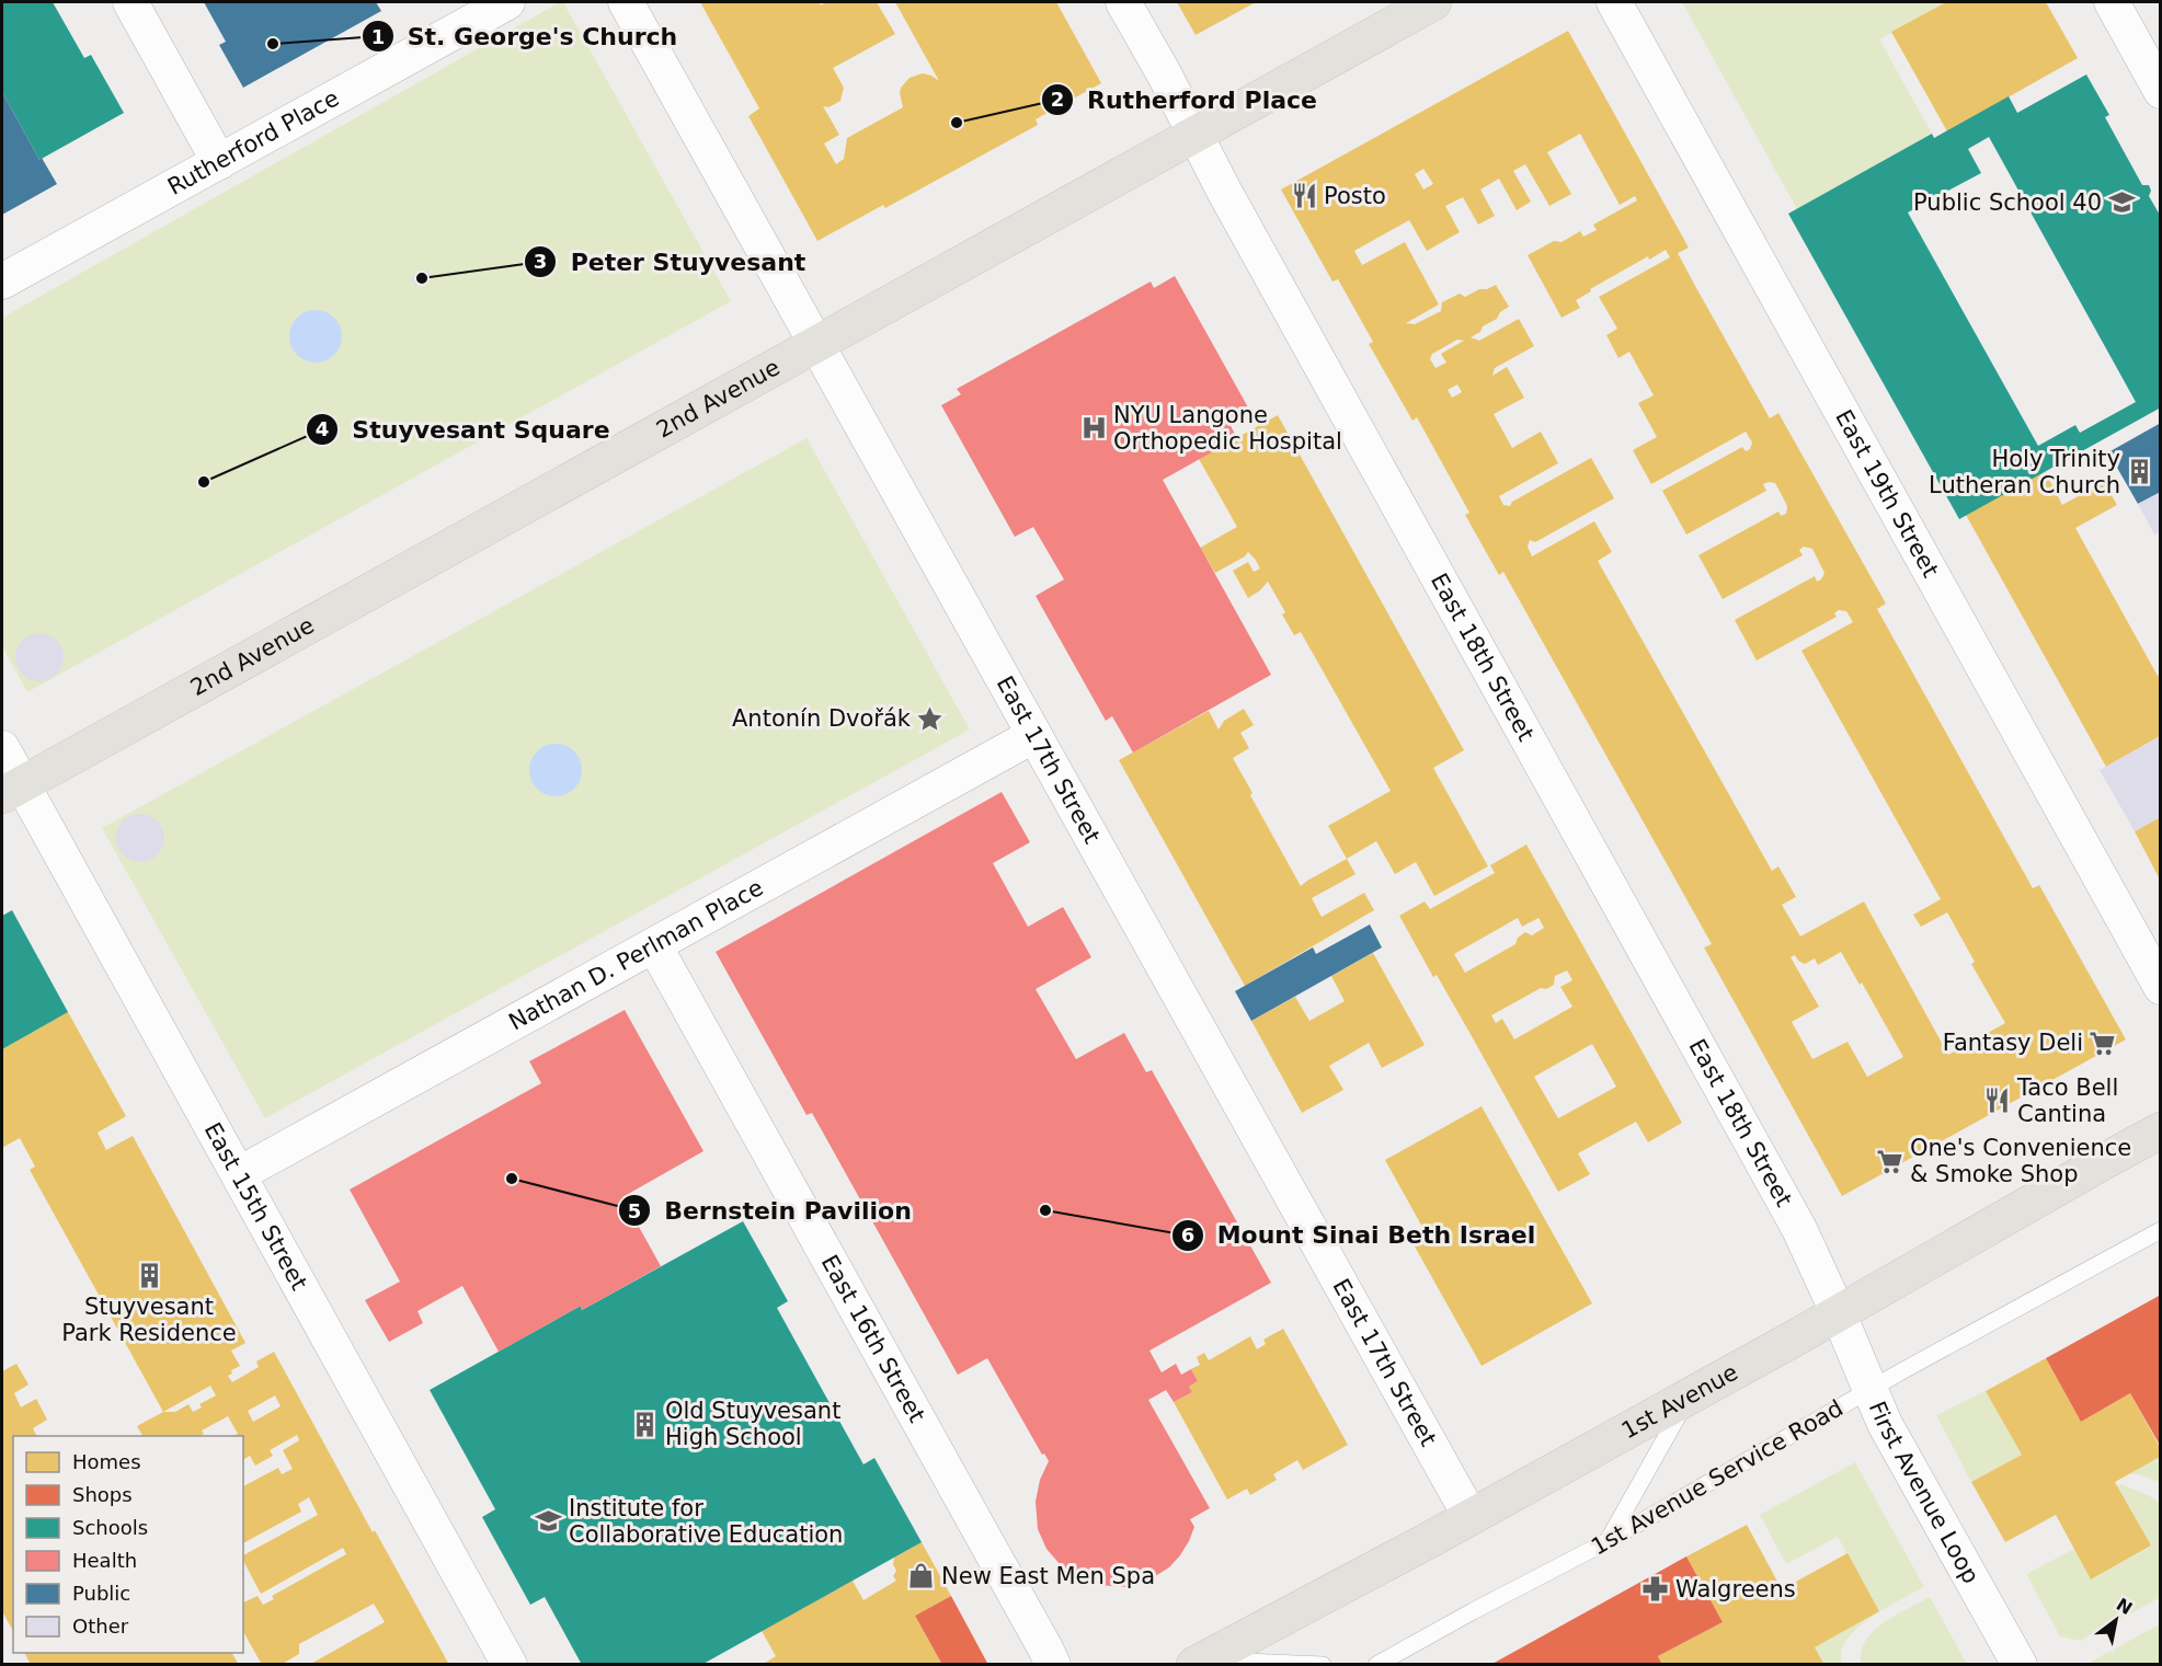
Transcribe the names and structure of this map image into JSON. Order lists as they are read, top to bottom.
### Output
{
  "streets": {
    "main road": ["2nd Avenue", "1st Avenue"],
    "street": [
      "Rutherford Place",
      "East 19th Street",
      "East 18th Street",
      "East 17th Street",
      "Nathan D. Perlman Place",
      "East 15th Street",
      "East 16th Street",
      "First Avenue Loop"
    ],
    "lane": ["1st Avenue Service Road"]
  },
  "crossings": [
    ["2nd Avenue", "East 18th Street"],
    ["2nd Avenue", "East 17th Street"],
    ["2nd Avenue", "East 15th Street"],
    ["East 18th Street", "1st Avenue"],
    ["East 18th Street", "First Avenue Loop"],
    ["East 17th Street", "Nathan D. Perlman Place"],
    ["East 17th Street", "1st Avenue"],
    ["Nathan D. Perlman Place", "East 15th Street"],
    ["Nathan D. Perlman Place", "East 16th Street"],
    ["1st Avenue", "First Avenue Loop"],
    ["1st Avenue Service Road", "First Avenue Loop"]
  ],
  "places": {
    "other": [
      "St. George's Church",
      "Rutherford Place",
      "Peter Stuyvesant",
      "Stuyvesant Square",
      "Bernstein Pavilion",
      "Mount Sinai Beth Israel"
    ],
    "restaurant": ["Posto", "Taco Bell Cantina"],
    "school or university": ["Public School 40", "Institute for Collaborative Education"],
    "hospital": ["NYU Langone Orthopedic Hospital"],
    "building": ["Holy Trinity Lutheran Church", "Stuyvesant Park Residence", "Old Stuyvesant High School"],
    "place": ["Antonín Dvořák"],
    "supermarket": ["Fantasy Deli", "One's Convenience & Smoke Shop"],
    "shop": ["New East Men Spa"],
    "pharmacy": ["Walgreens"]
  },
  "legend": [
    "Homes",
    "Shops",
    "Schools",
    "Health",
    "Public",
    "Other"
  ],
  "north": "top right"
}
